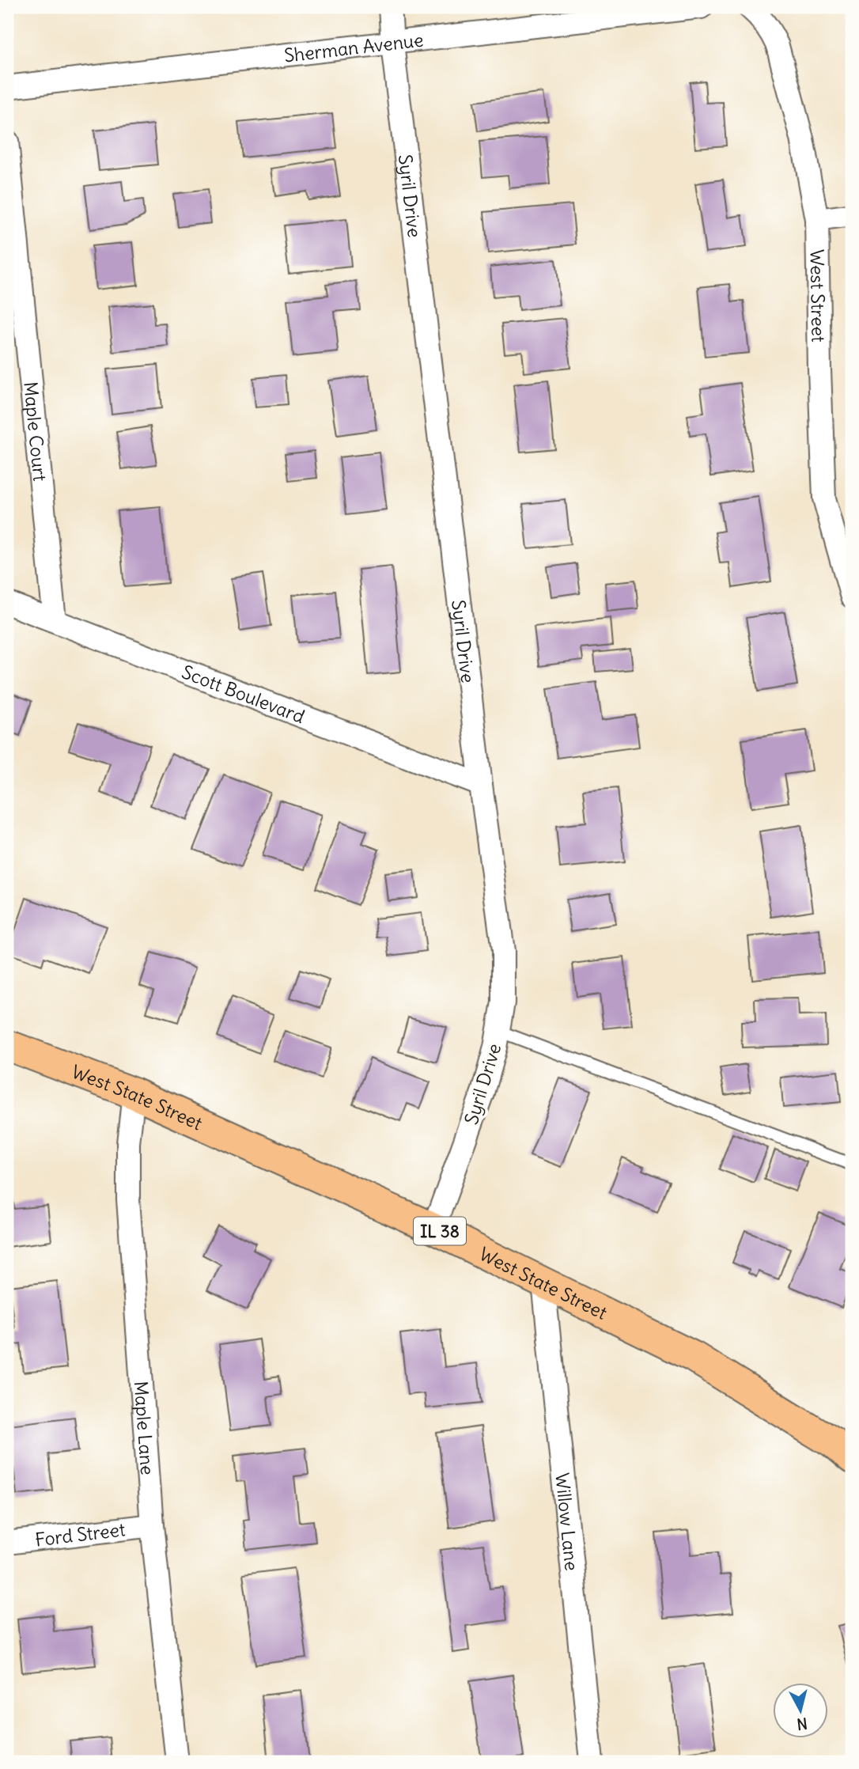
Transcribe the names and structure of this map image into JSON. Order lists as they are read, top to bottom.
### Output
{
  "streets": {
    "main road": ["West State Street", "IL 38"],
    "street": [
      "Sherman Avenue",
      "Syril Drive",
      "West Street",
      "Maple Court",
      "Scott Boulevard",
      "Maple Lane",
      "Willow Lane",
      "Ford Street"
    ]
  },
  "crossings": [
    ["Sherman Avenue", "Syril Drive"],
    ["Syril Drive", "Scott Boulevard"],
    ["Syril Drive", "West State Street"],
    ["Maple Court", "Scott Boulevard"],
    ["West State Street", "Maple Lane"],
    ["West State Street", "Willow Lane"],
    ["Maple Lane", "Ford Street"]
  ],
  "north": "bottom"
}
